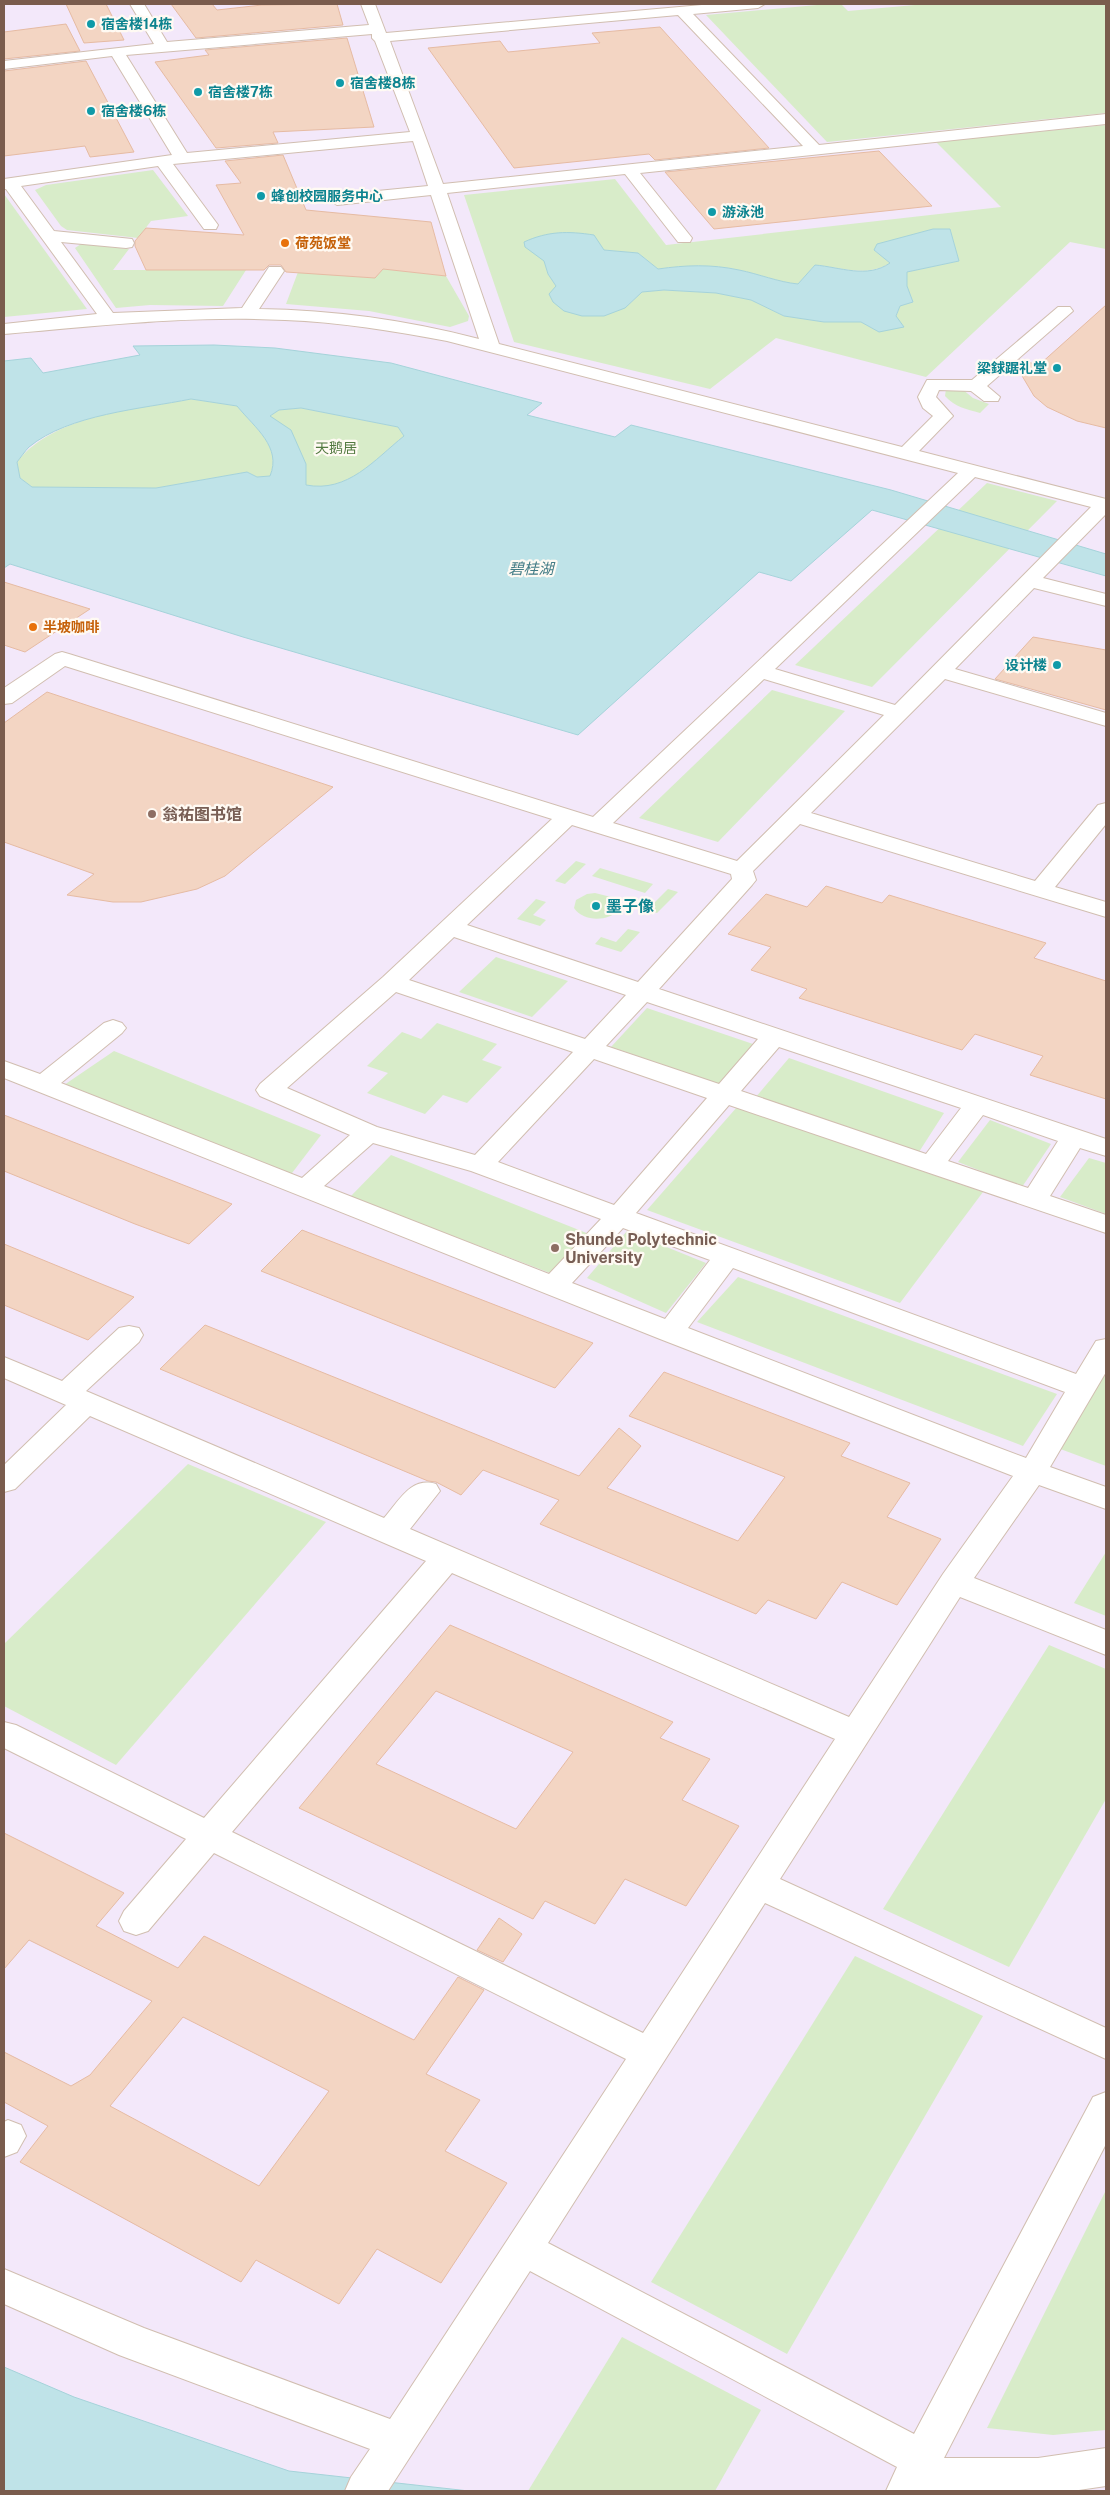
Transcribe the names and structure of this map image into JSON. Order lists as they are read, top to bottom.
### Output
{
  "water": ["碧桂湖"],
  "parks": ["天鹅居"],
  "places": [
    "宿舍楼14栋",
    "宿舍楼8栋",
    "宿舍楼7栋",
    "宿舍楼6栋",
    "蜂创校园服务中心",
    "游泳池",
    "荷苑饭堂",
    "梁銶踞礼堂",
    "半坡咖啡",
    "设计楼",
    "翁祐图书馆",
    "墨子像",
    "Shunde Polytechnic University"
  ]
}
